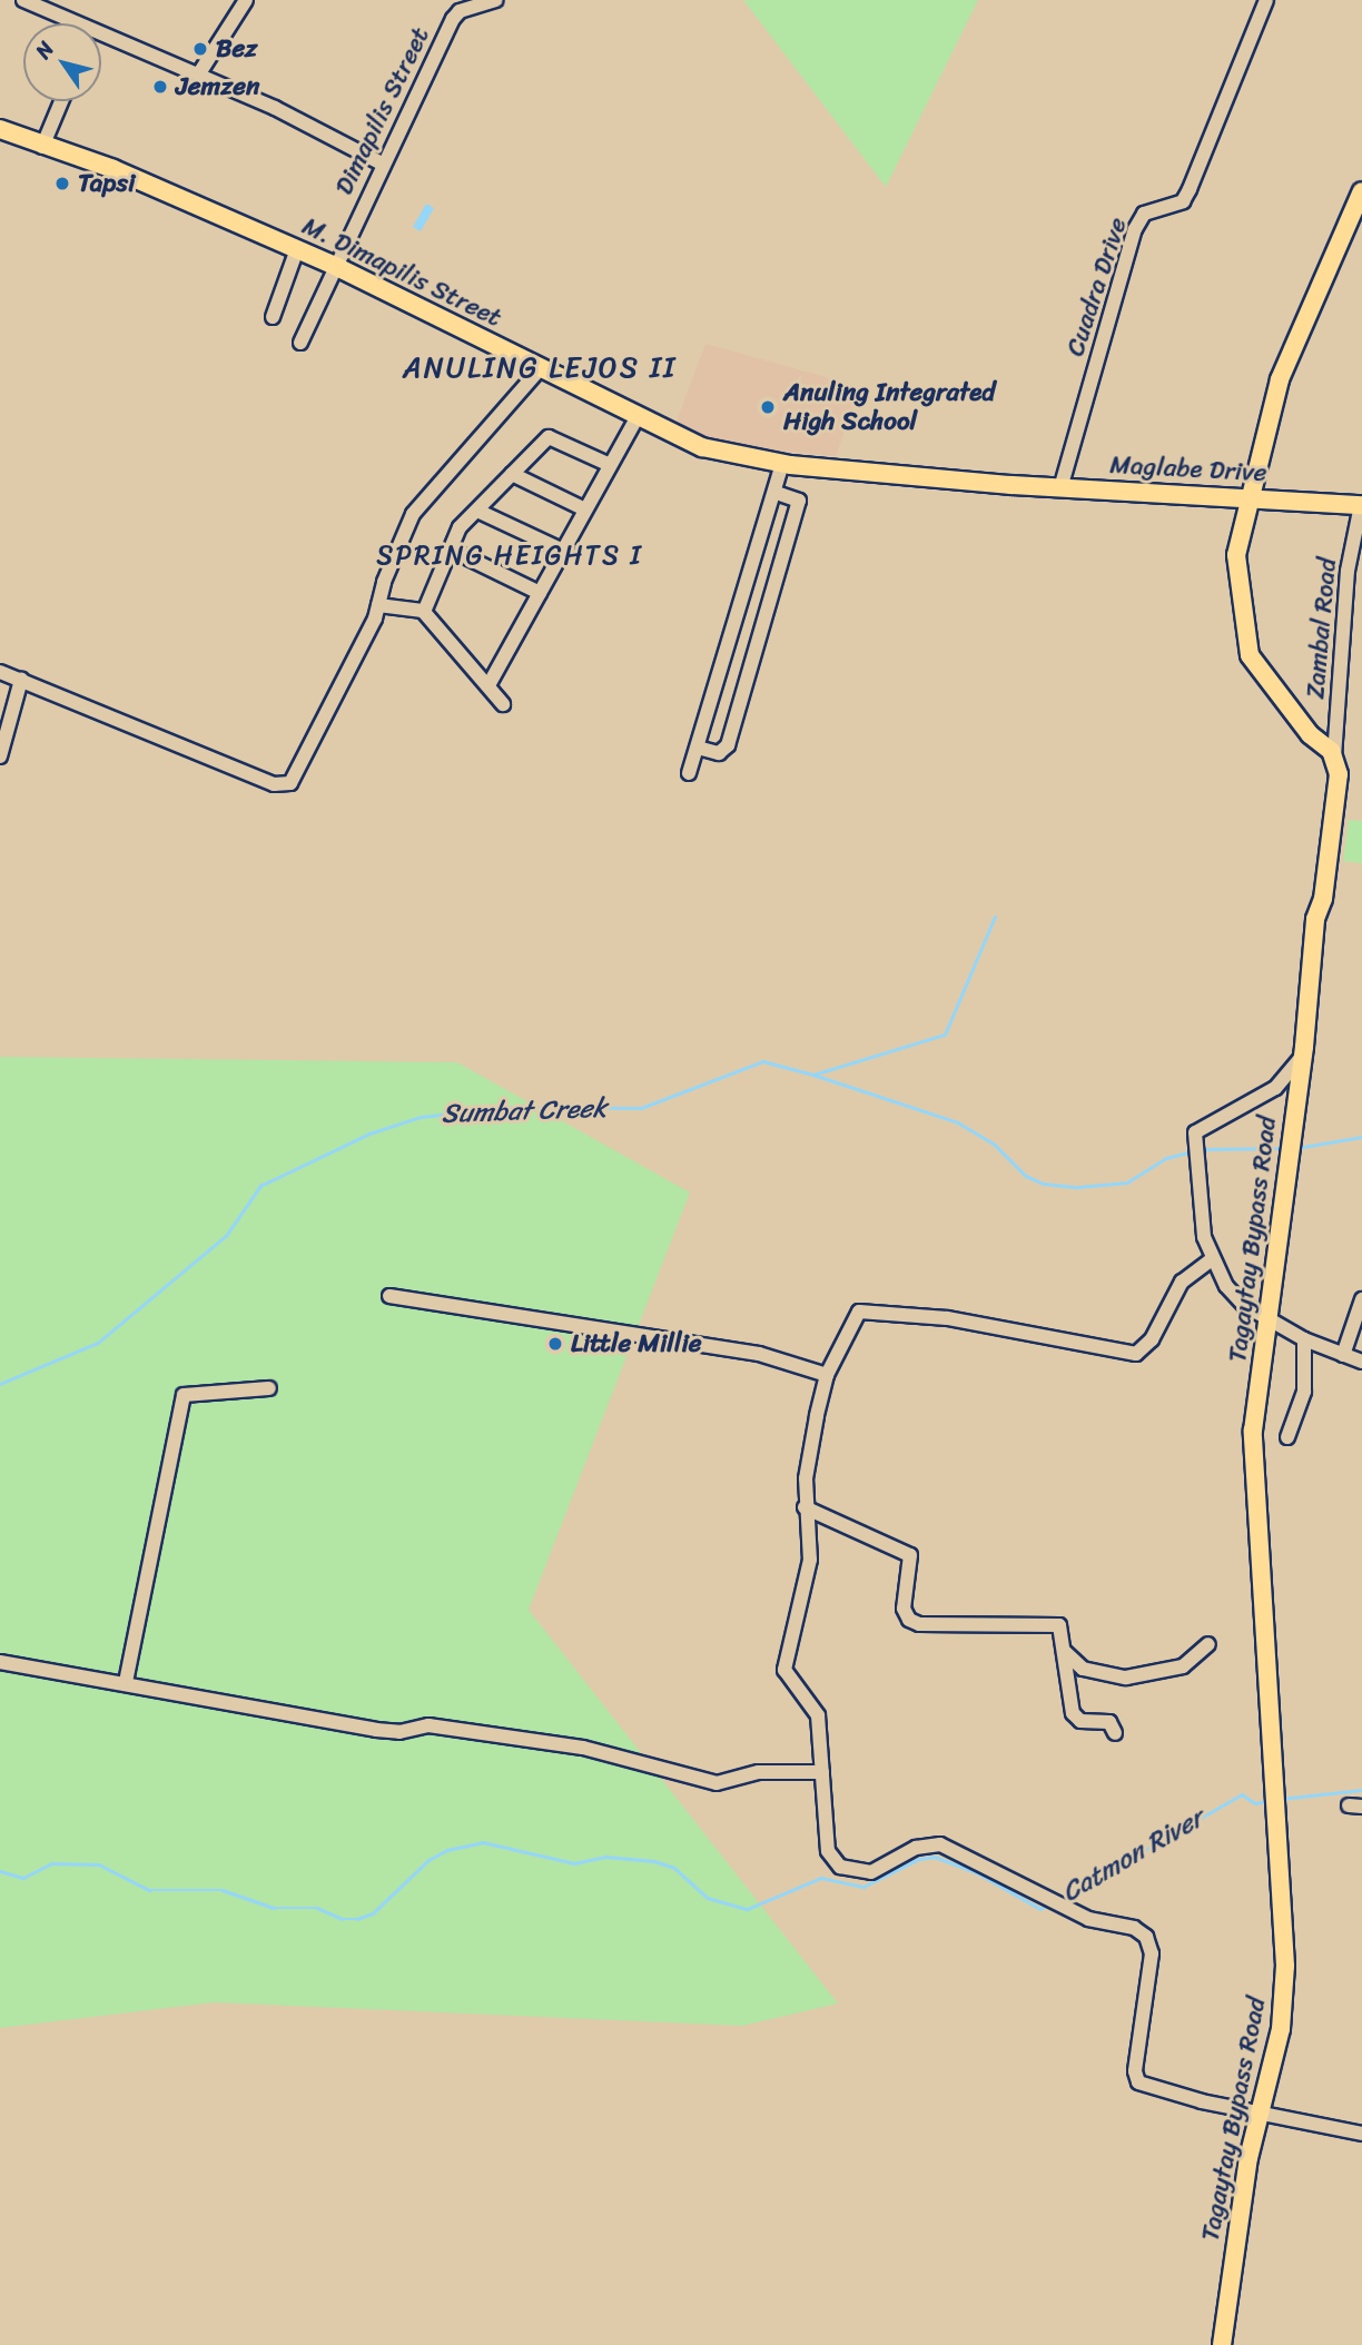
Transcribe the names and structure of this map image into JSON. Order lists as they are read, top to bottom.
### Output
{
  "streets": {
    "main road": ["M. Dimapilis Street", "Maglabe Drive", "Tagaytay Bypass Road"],
    "street": ["Dimapilis Street", "Cuadra Drive", "Zambal Road"]
  },
  "crossings": [
    ["Dimapilis Street", "M. Dimapilis Street"],
    ["M. Dimapilis Street", "Maglabe Drive"],
    ["Cuadra Drive", "Maglabe Drive"],
    ["Maglabe Drive", "Zambal Road"],
    ["Zambal Road", "Tagaytay Bypass Road"]
  ],
  "districts": ["ANULING LEJOS II", "SPRING HEIGHTS I"],
  "water": ["Sumbat Creek", "Catmon River"],
  "places": [
    "Bez",
    "Jemzen",
    "Tapsi",
    "Anuling Integrated High School",
    "Little Millie"
  ],
  "north": "top left"
}
